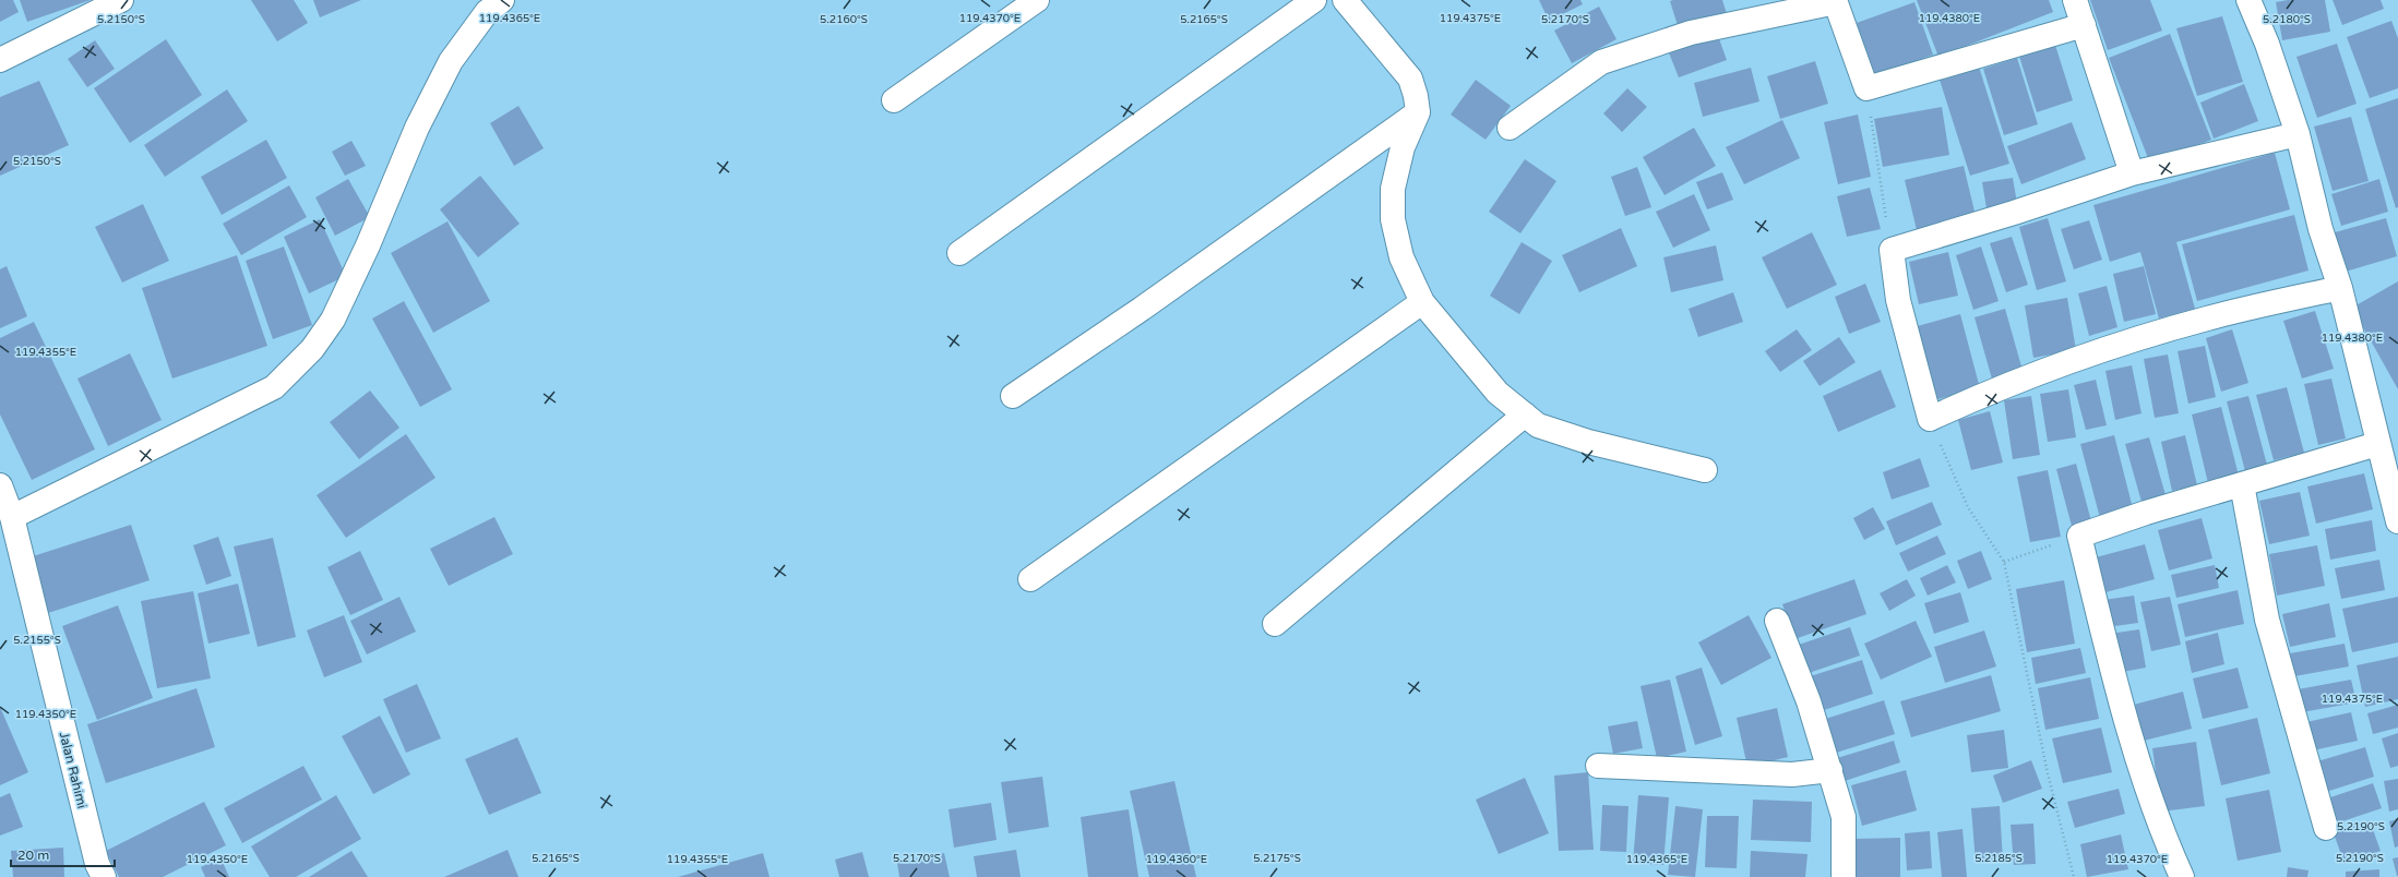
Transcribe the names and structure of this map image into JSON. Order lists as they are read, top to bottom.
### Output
{
  "streets": {
    "street": ["Jalan Rahimi"]
  },
  "scale_bar": "20 m",
  "coordinates": [
    "119.4365°E",
    "119.4370°E",
    "119.4375°E",
    "119.4380°E",
    "5.2150°S",
    "5.2160°S",
    "5.2165°S",
    "5.2170°S",
    "5.2180°S",
    "119.4355°E",
    "5.2155°S",
    "119.4350°E",
    "5.2190°S",
    "5.2175°S",
    "5.2185°S",
    "119.4360°E"
  ]
}
